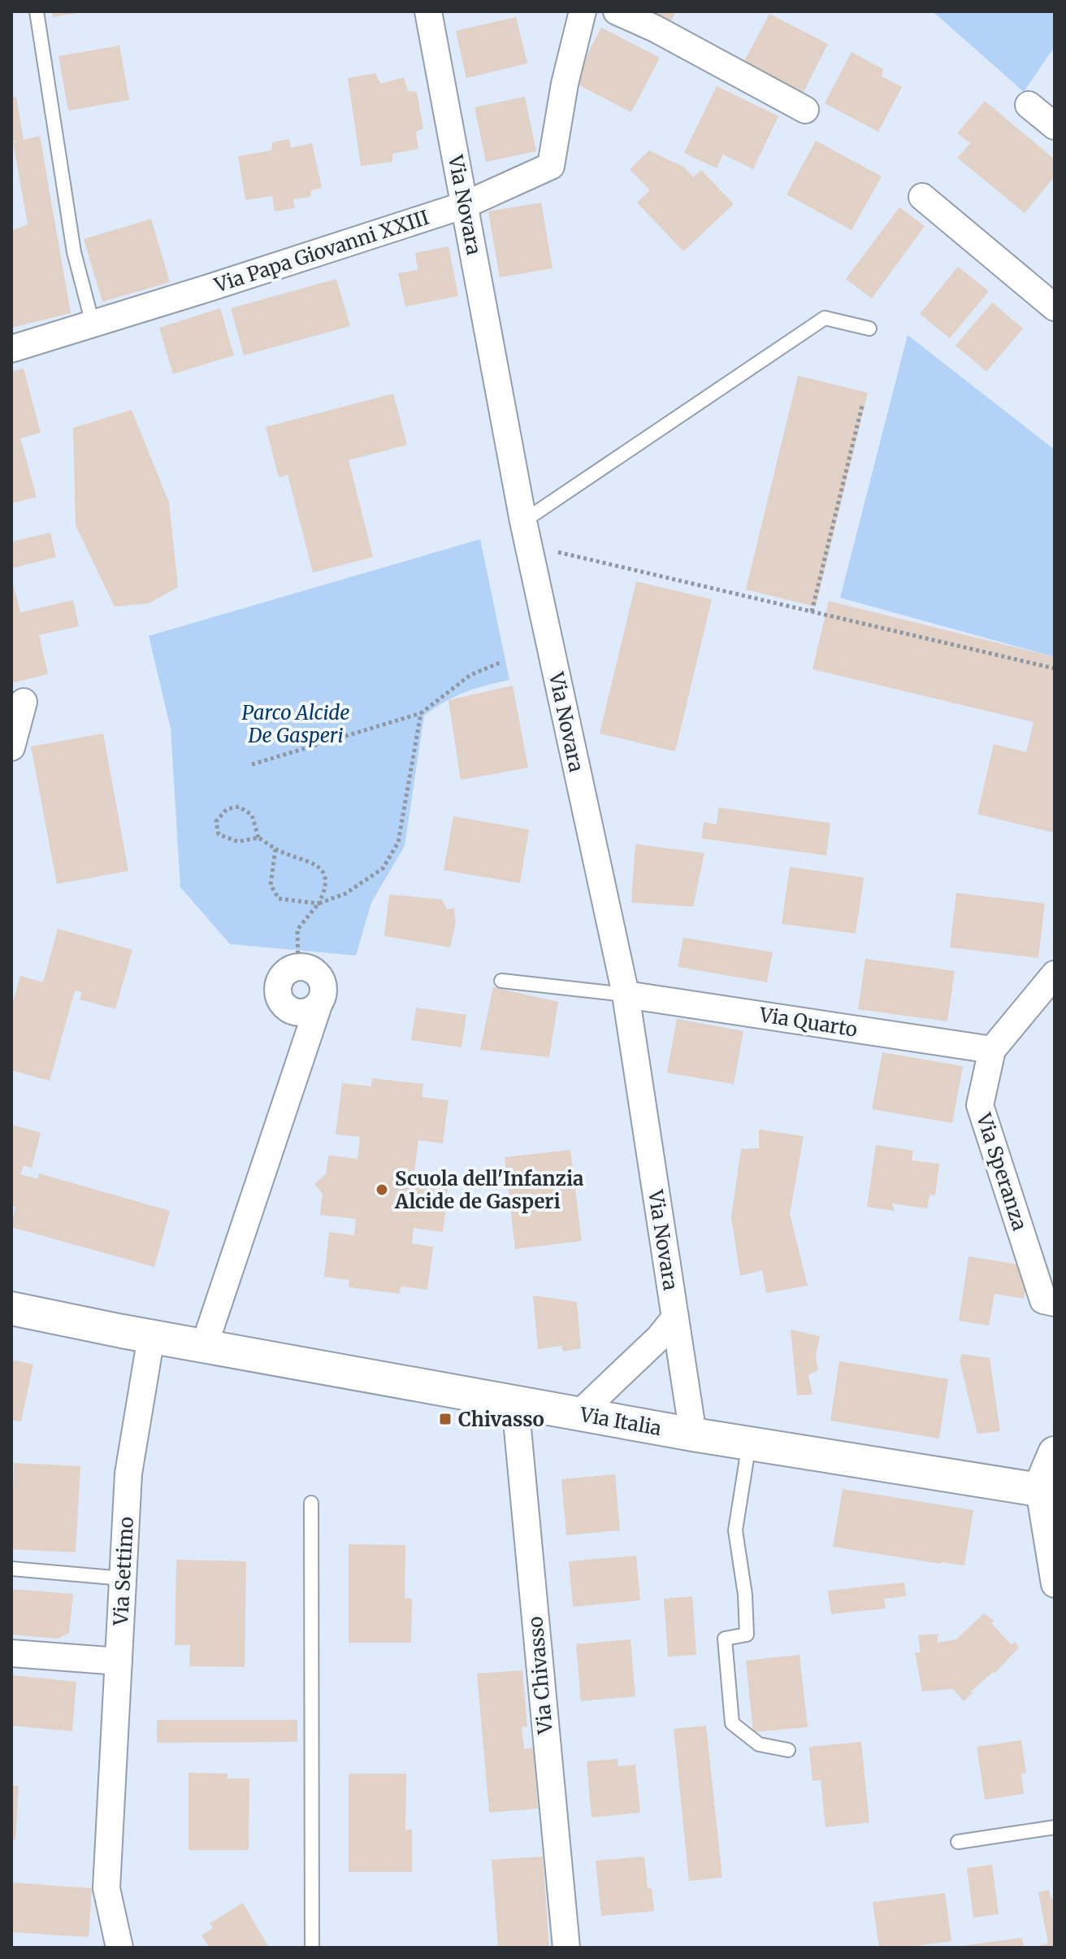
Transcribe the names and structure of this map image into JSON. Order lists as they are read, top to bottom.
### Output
{
  "streets": {
    "street": [
      "Via Novara",
      "Via Papa Giovanni XXIII",
      "Via Quarto",
      "Via Speranza",
      "Via Italia",
      "Via Settimo",
      "Via Chivasso"
    ]
  },
  "crossings": [
    ["Via Novara", "Via Papa Giovanni XXIII"],
    ["Via Novara", "Via Quarto"],
    ["Via Novara", "Via Italia"],
    ["Via Quarto", "Via Speranza"],
    ["Via Italia", "Via Settimo"],
    ["Via Italia", "Via Chivasso"]
  ],
  "parks": ["Parco Alcide De Gasperi"],
  "places": {
    "other": ["Scuola dell'Infanzia Alcide de Gasperi"],
    "transit": ["Chivasso"]
  }
}
